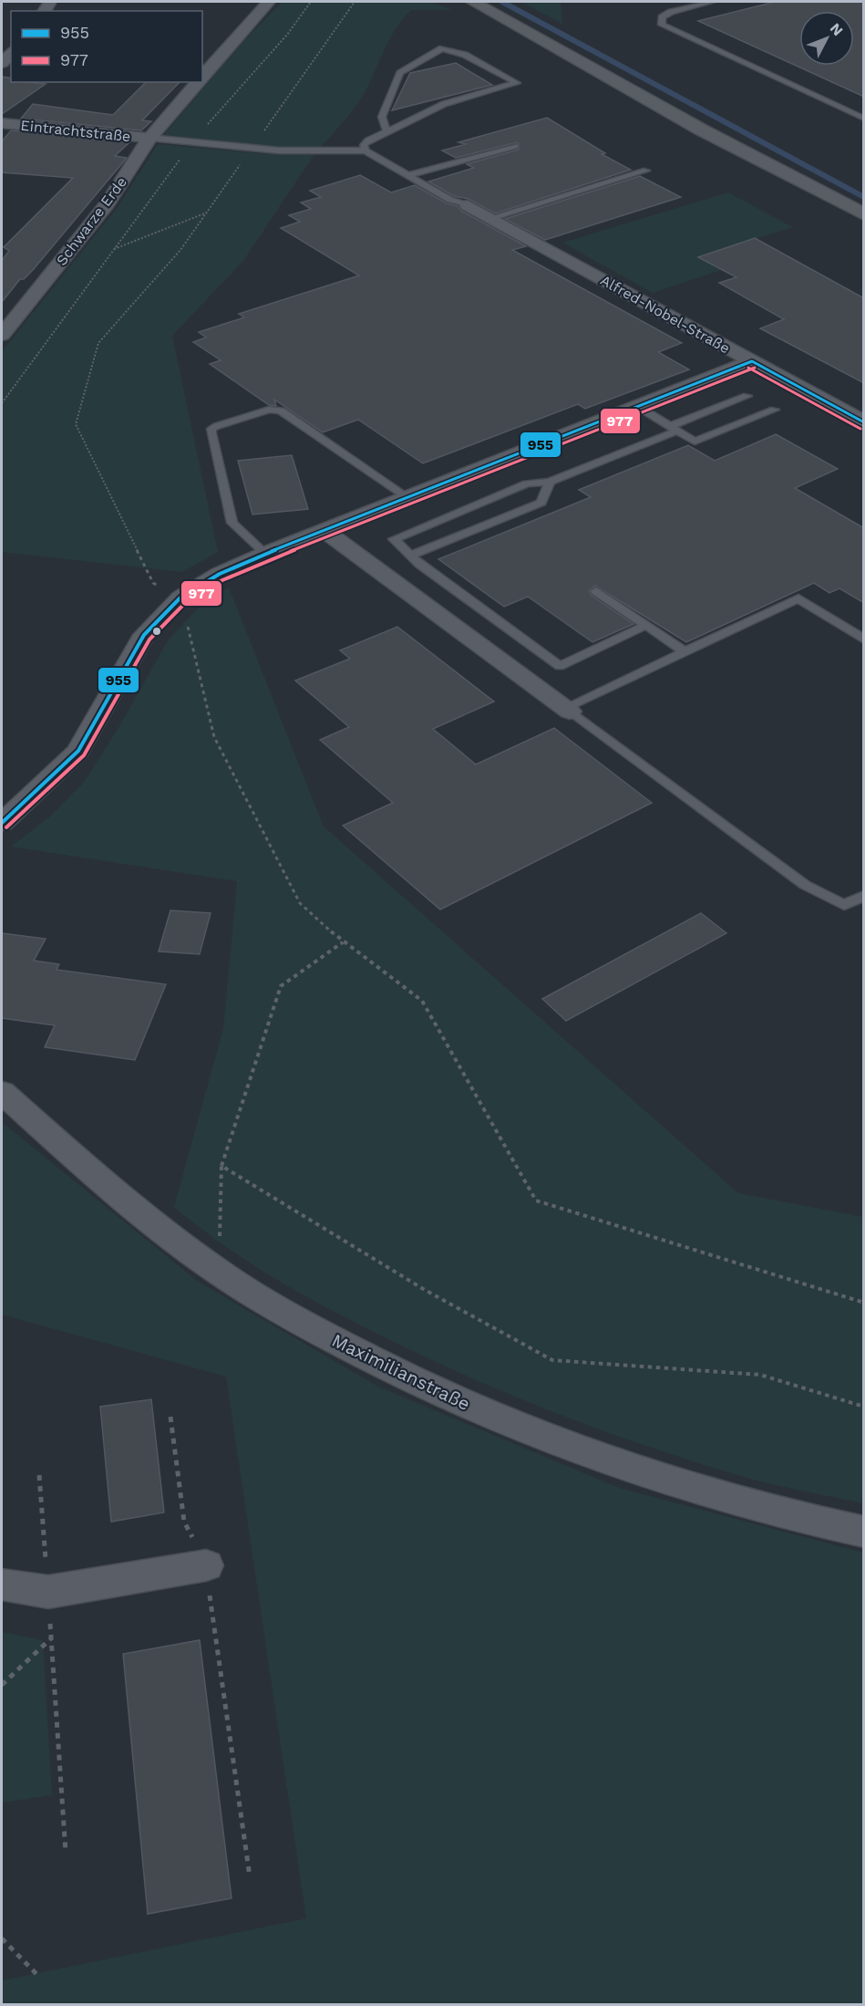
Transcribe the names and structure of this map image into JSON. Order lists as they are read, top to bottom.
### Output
{
  "streets": {
    "street": [
      "Eintrachtstraße",
      "Schwarze Erde",
      "Alfred-Nobel-Straße",
      "Maximilianstraße"
    ]
  },
  "crossings": [
    ["Eintrachtstraße", "Schwarze Erde"]
  ],
  "lines": ["transit line 955", "transit line 977"],
  "legend": ["955", "977"],
  "north": "top right"
}
